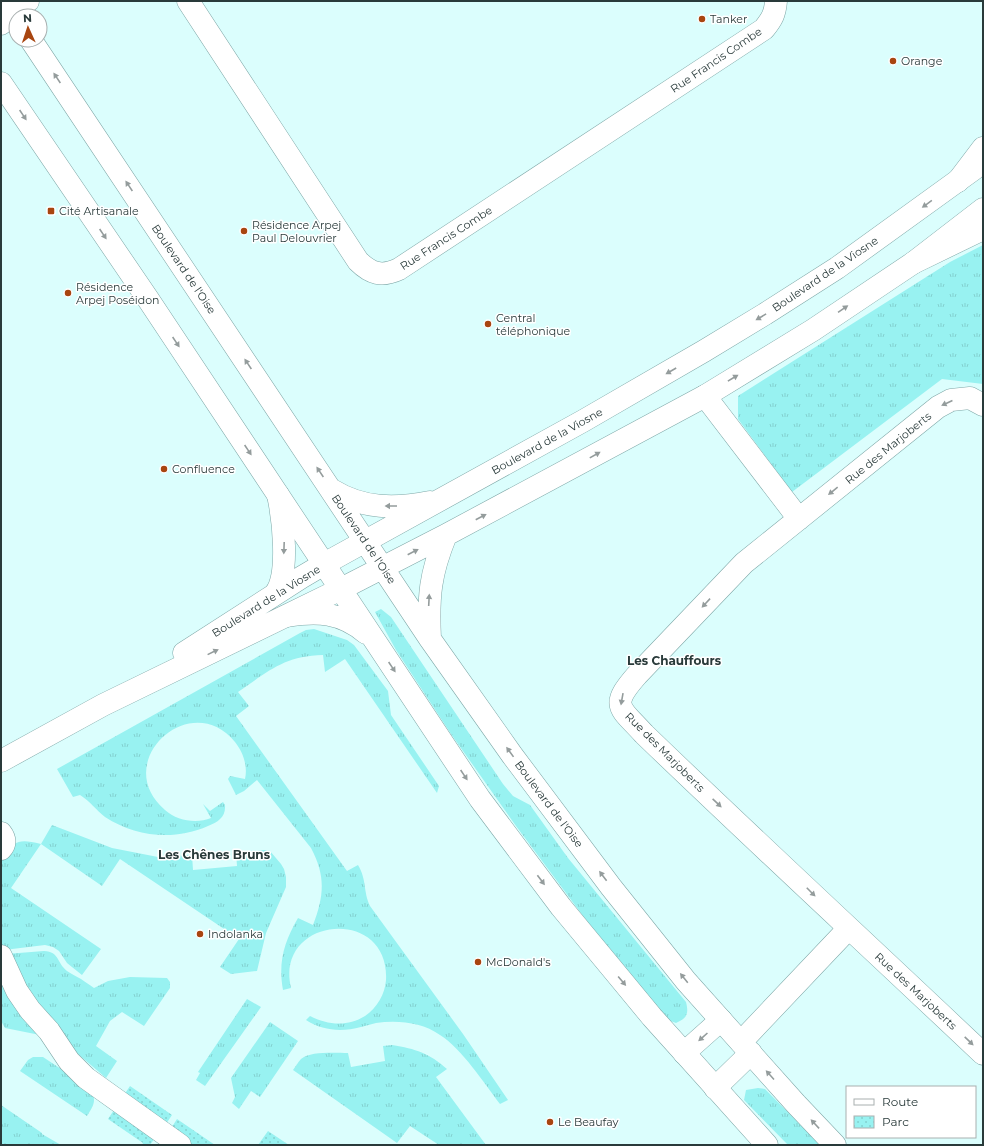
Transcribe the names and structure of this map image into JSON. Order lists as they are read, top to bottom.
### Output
{
  "streets": {
    "main road": [
      "Rue Francis Combe",
      "Boulevard de l'Oise",
      "Boulevard de la Viosne",
      "Rue des Marjoberts"
    ]
  },
  "crossings": [
    ["Boulevard de l'Oise", "Boulevard de la Viosne"]
  ],
  "districts": ["Les Chauffours", "Les Chênes Bruns"],
  "places": {
    "other": [
      "Tanker",
      "Orange",
      "Résidence Arpej Paul Delouvrier",
      "Résidence Arpej Poséidon",
      "Central téléphonique",
      "Confluence",
      "Indolanka",
      "McDonald's",
      "Le Beaufay"
    ],
    "transit": ["Cité Artisanale"]
  },
  "legend": ["Route", "Parc"],
  "north": "top"
}
